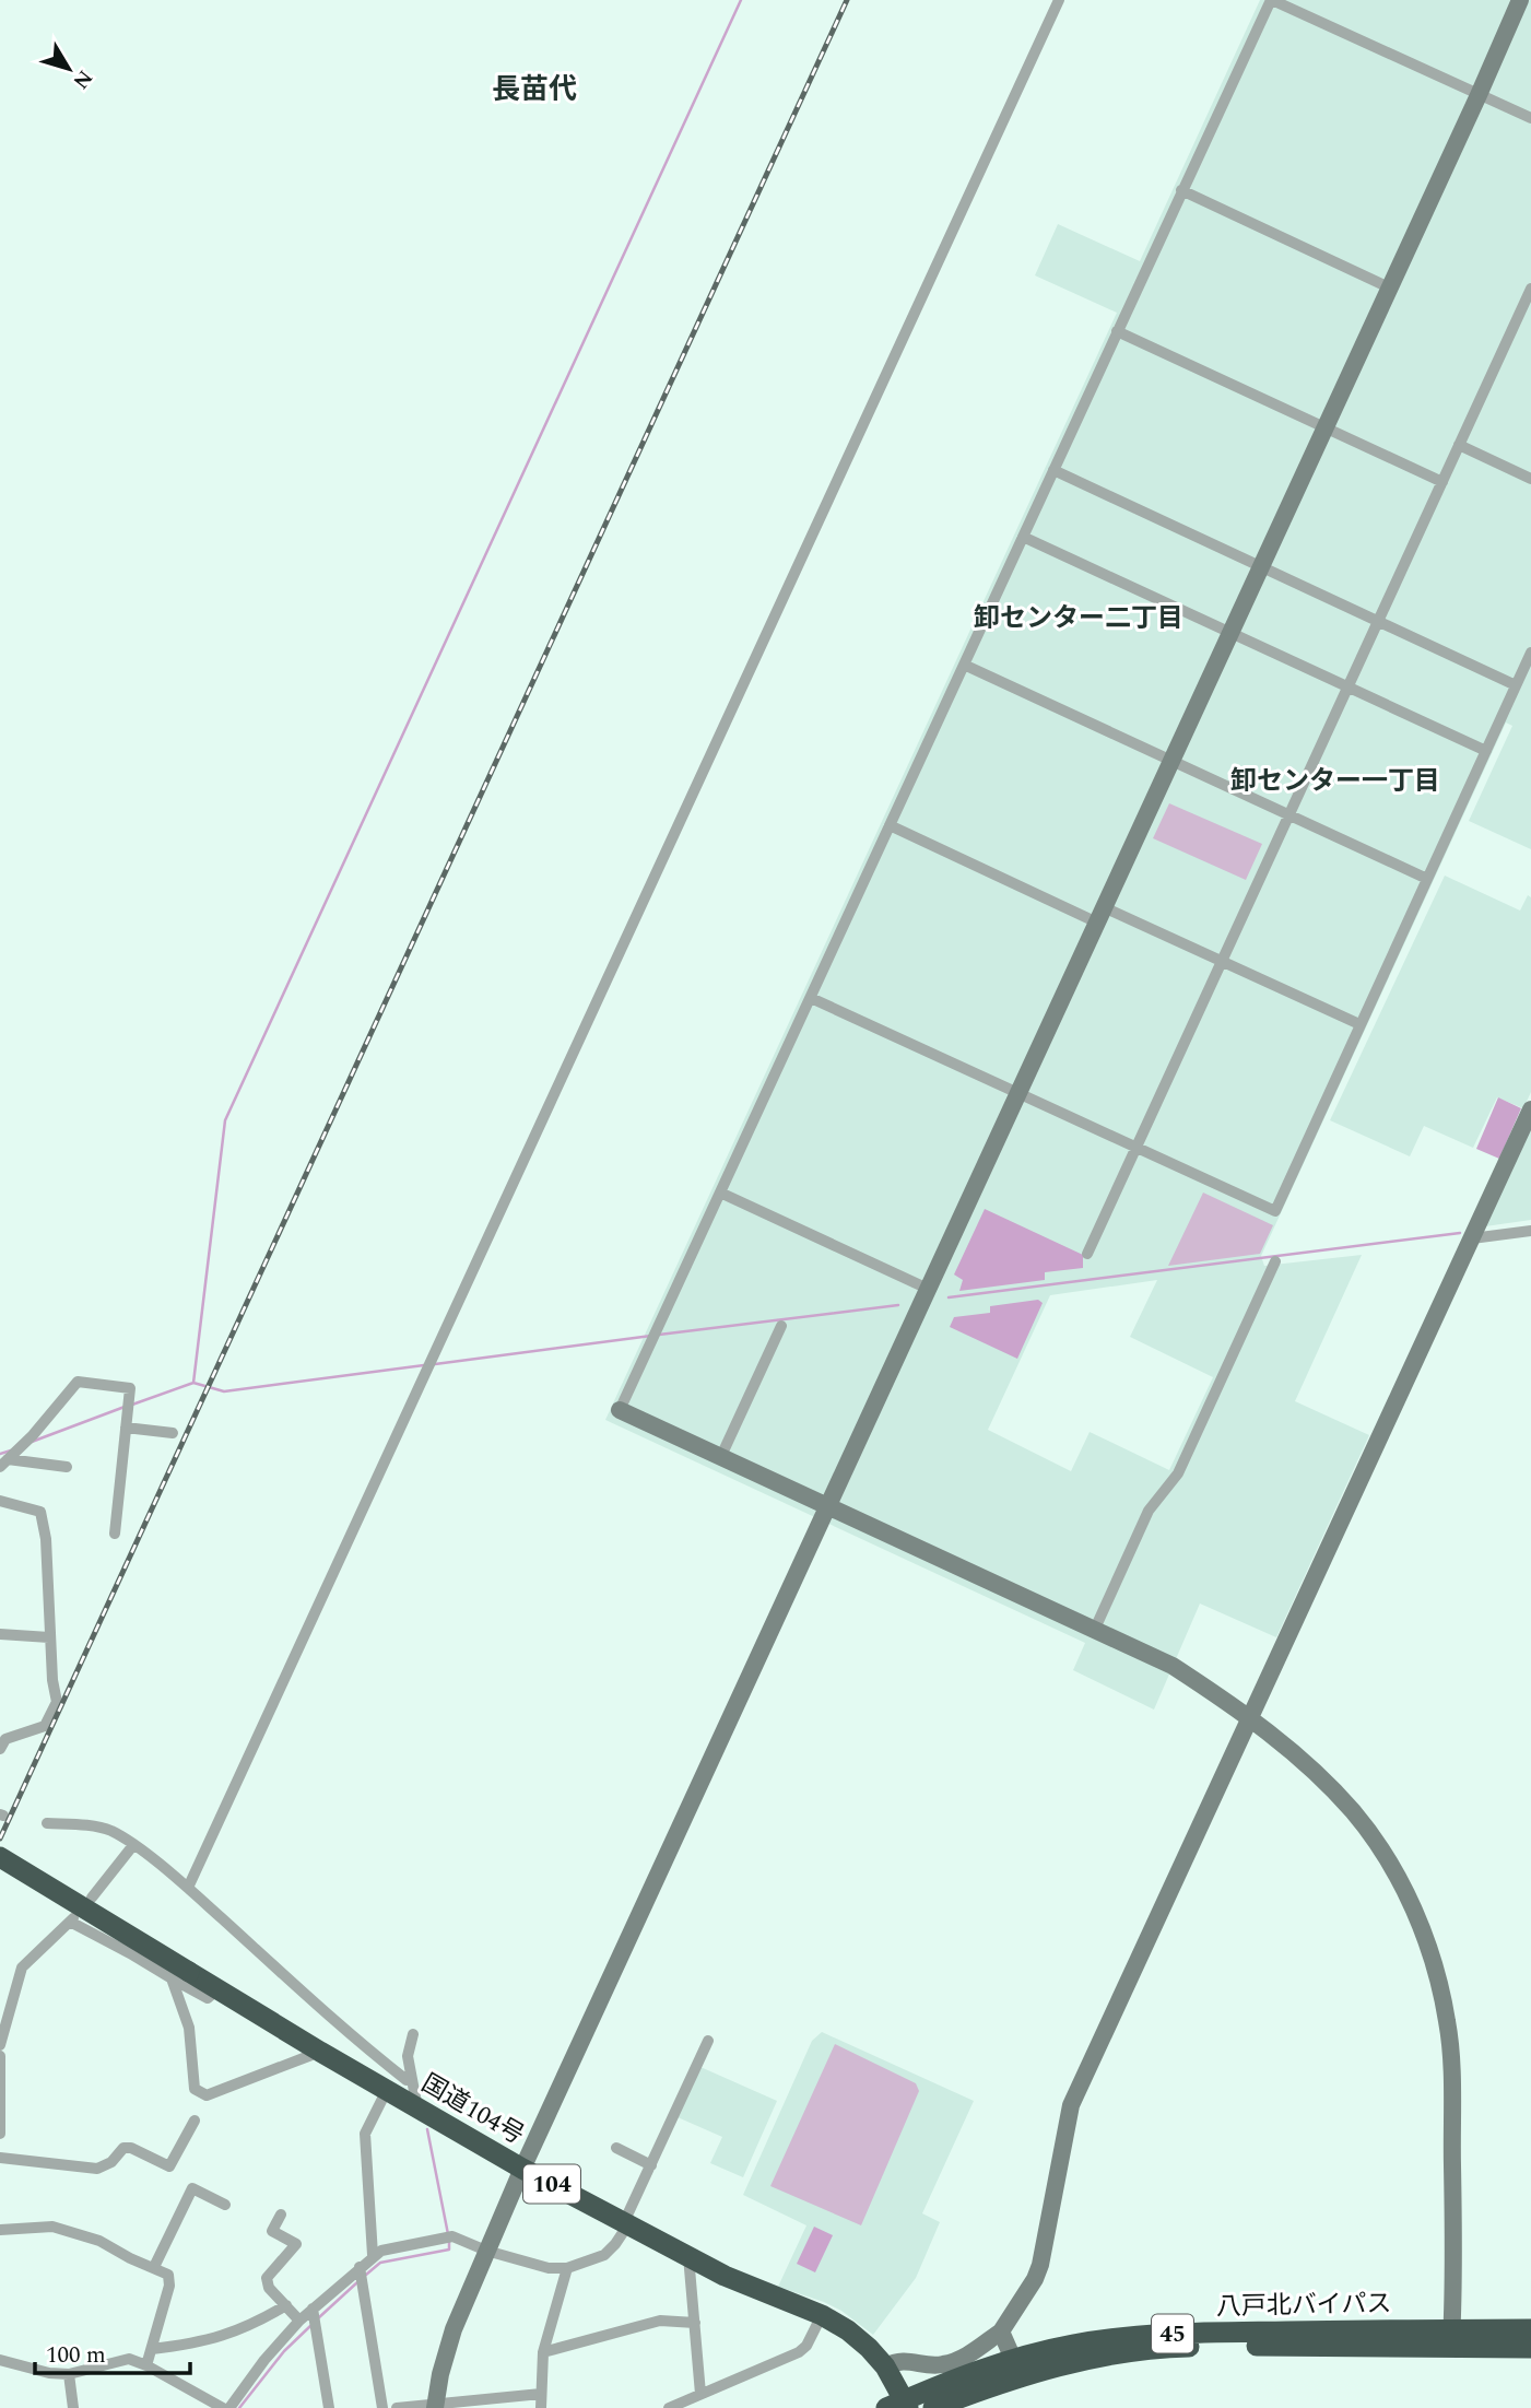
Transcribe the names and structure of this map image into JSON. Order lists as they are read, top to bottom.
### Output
{
  "streets": {
    "highway": [
      "国道104号",
      "104",
      "八戸北バイパス",
      "45"
    ]
  },
  "crossings": [
    ["国道104号", "八戸北バイパス"]
  ],
  "districts": ["長苗代", "卸センター二丁目", "卸センター一丁目"],
  "scale_bar": "100 m",
  "north": "bottom right"
}
